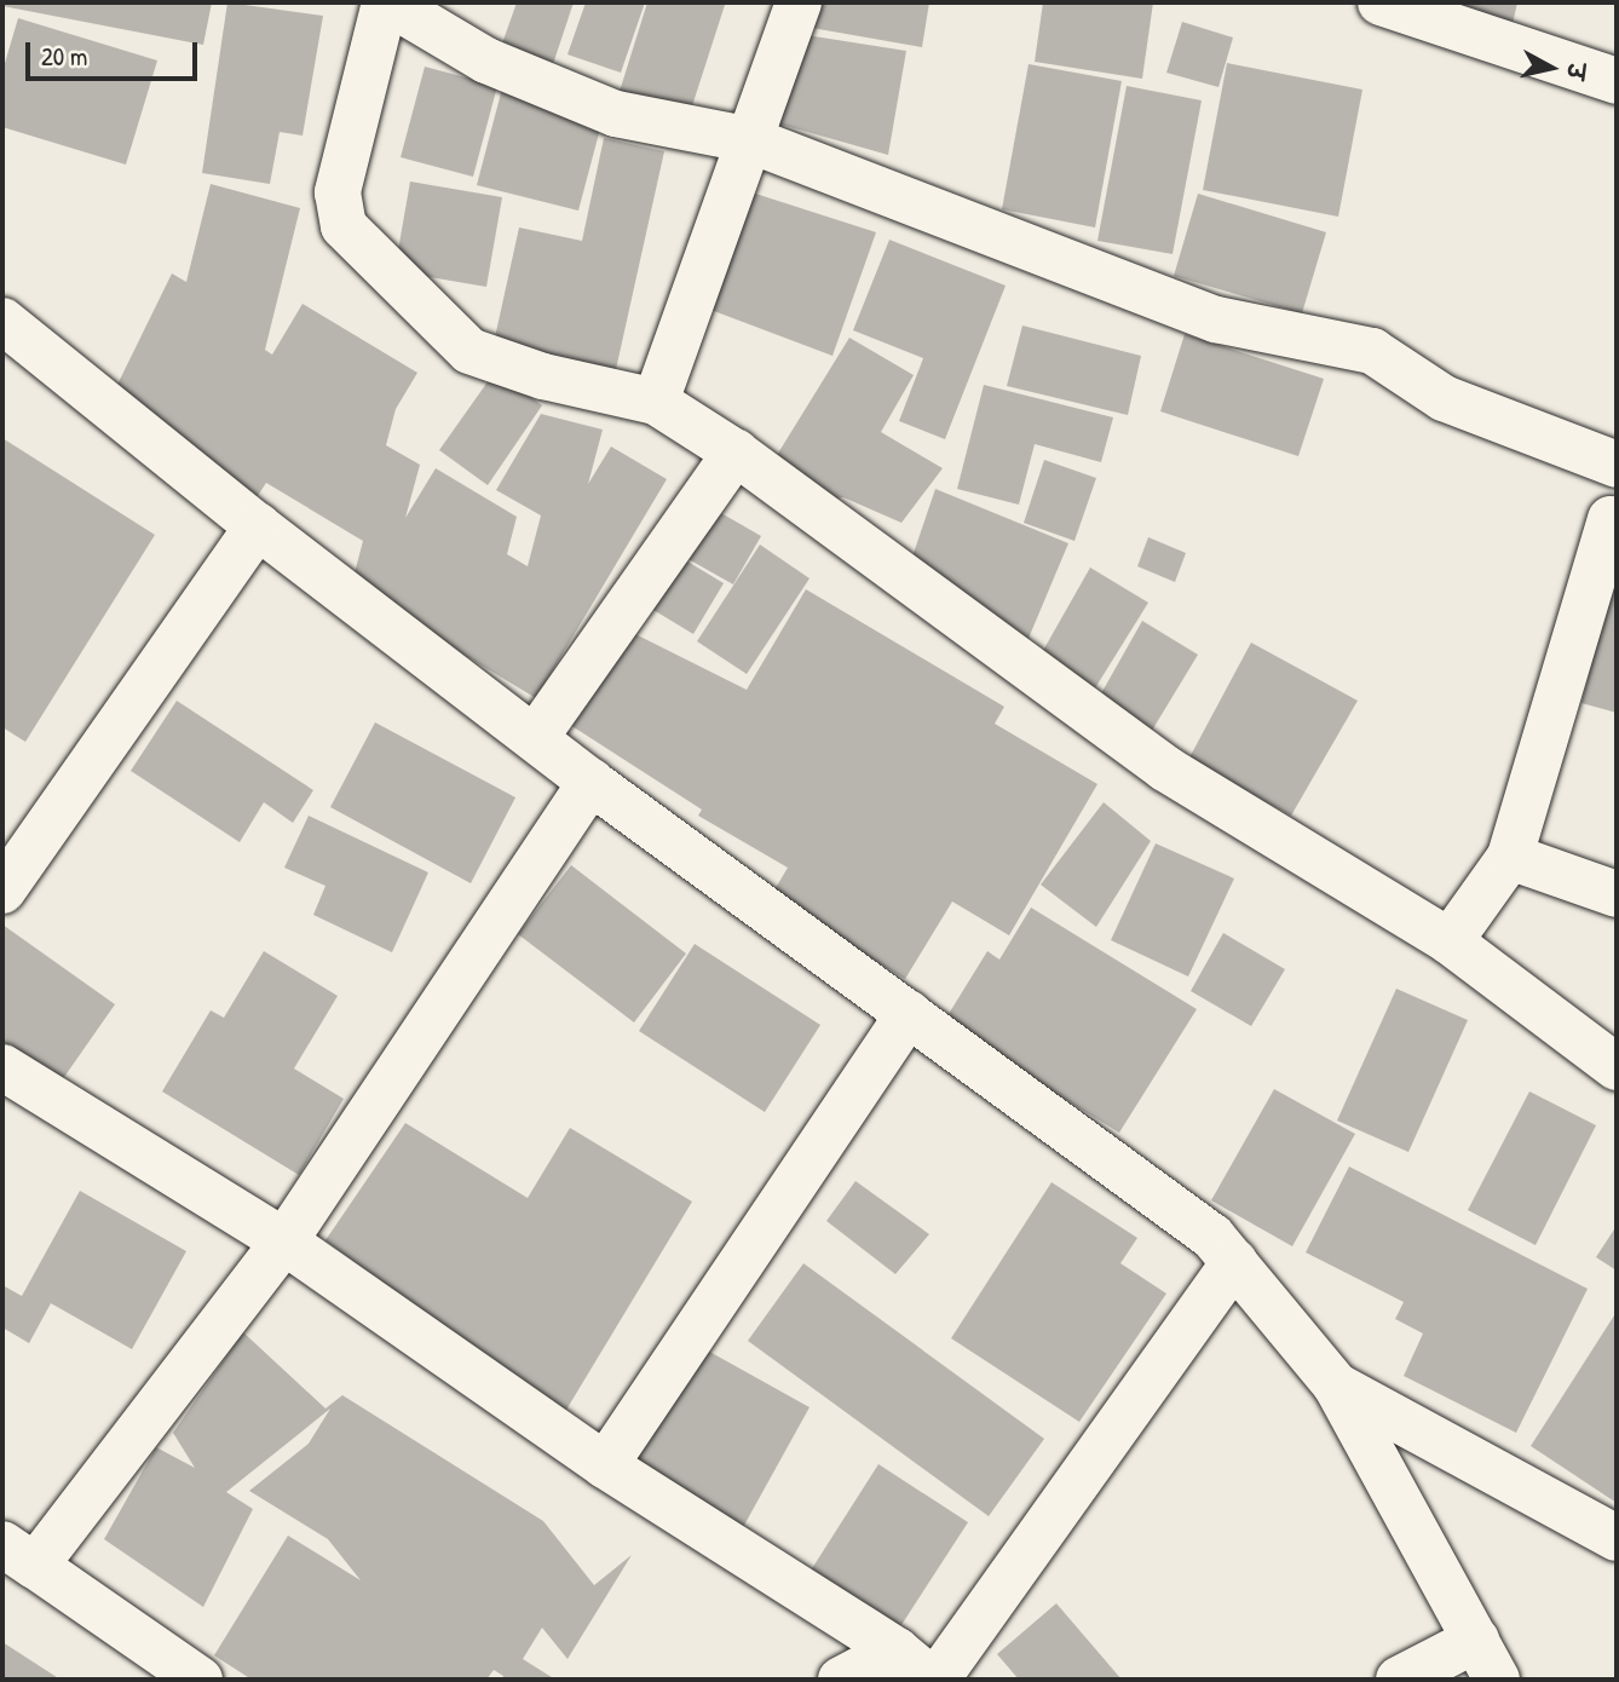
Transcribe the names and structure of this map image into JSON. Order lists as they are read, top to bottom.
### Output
{
  "scale_bar": "20 m",
  "north": "right"
}
